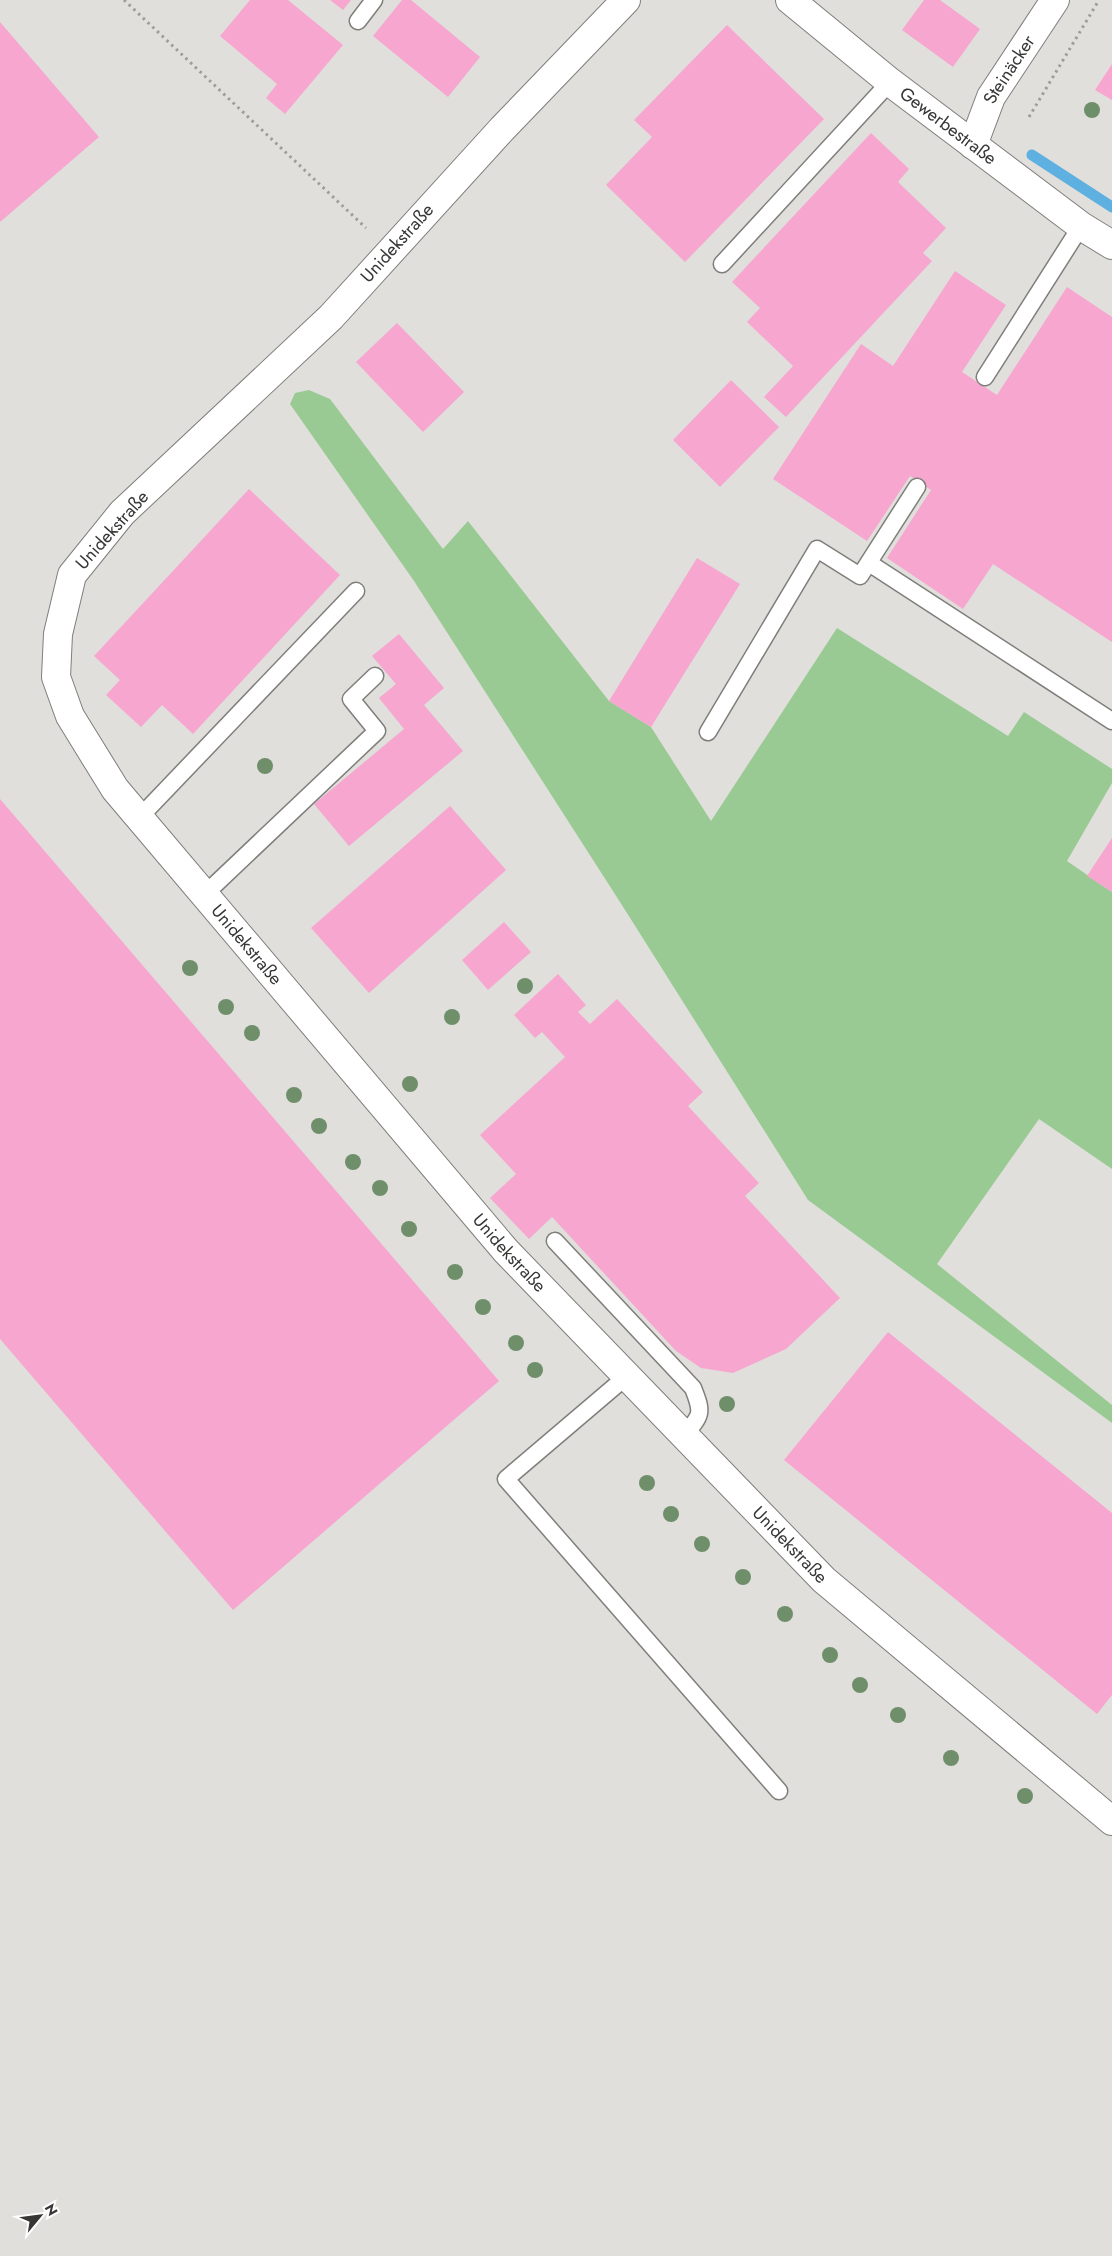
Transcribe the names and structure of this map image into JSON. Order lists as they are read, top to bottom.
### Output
{
  "streets": {
    "street": ["Steinäcker", "Gewerbestraße", "Unidekstraße"]
  },
  "crossings": [
    ["Steinäcker", "Gewerbestraße"]
  ],
  "north": "top right"
}
